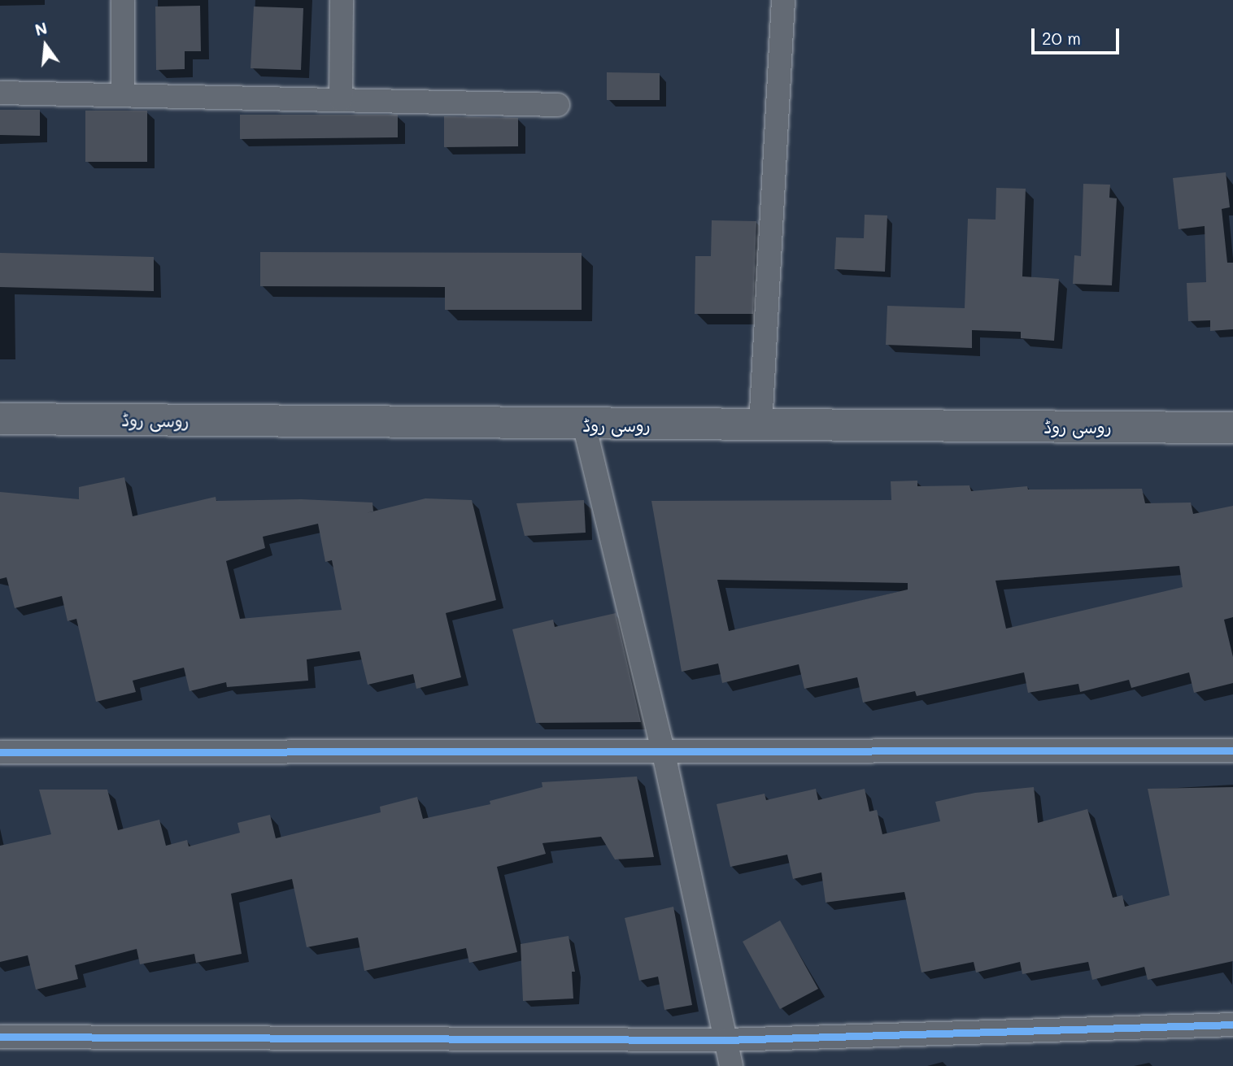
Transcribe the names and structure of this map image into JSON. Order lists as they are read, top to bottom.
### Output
{
  "streets": {
    "main road": ["روسی روڈ"]
  },
  "scale_bar": "20 m",
  "north": "top"
}
